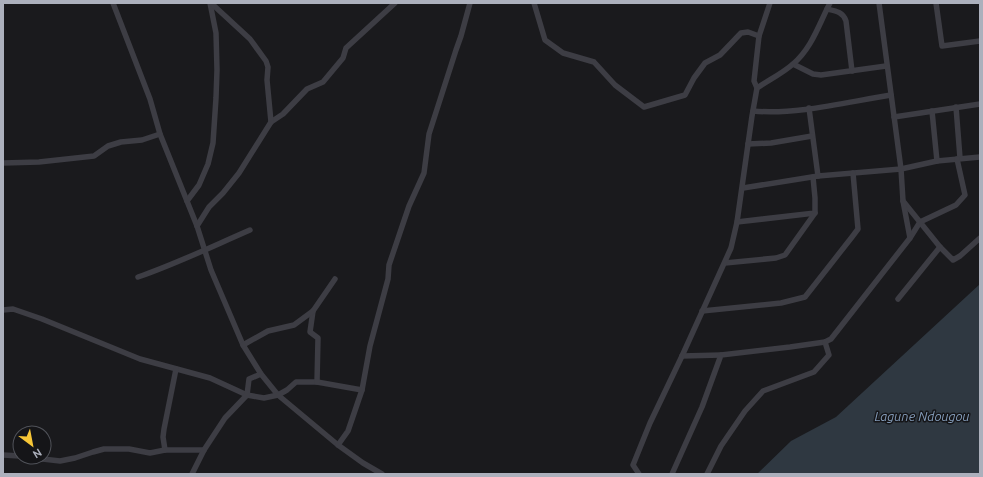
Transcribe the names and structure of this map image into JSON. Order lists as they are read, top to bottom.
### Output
{
  "water": ["Lagune Ndougou"],
  "north": "bottom right"
}
